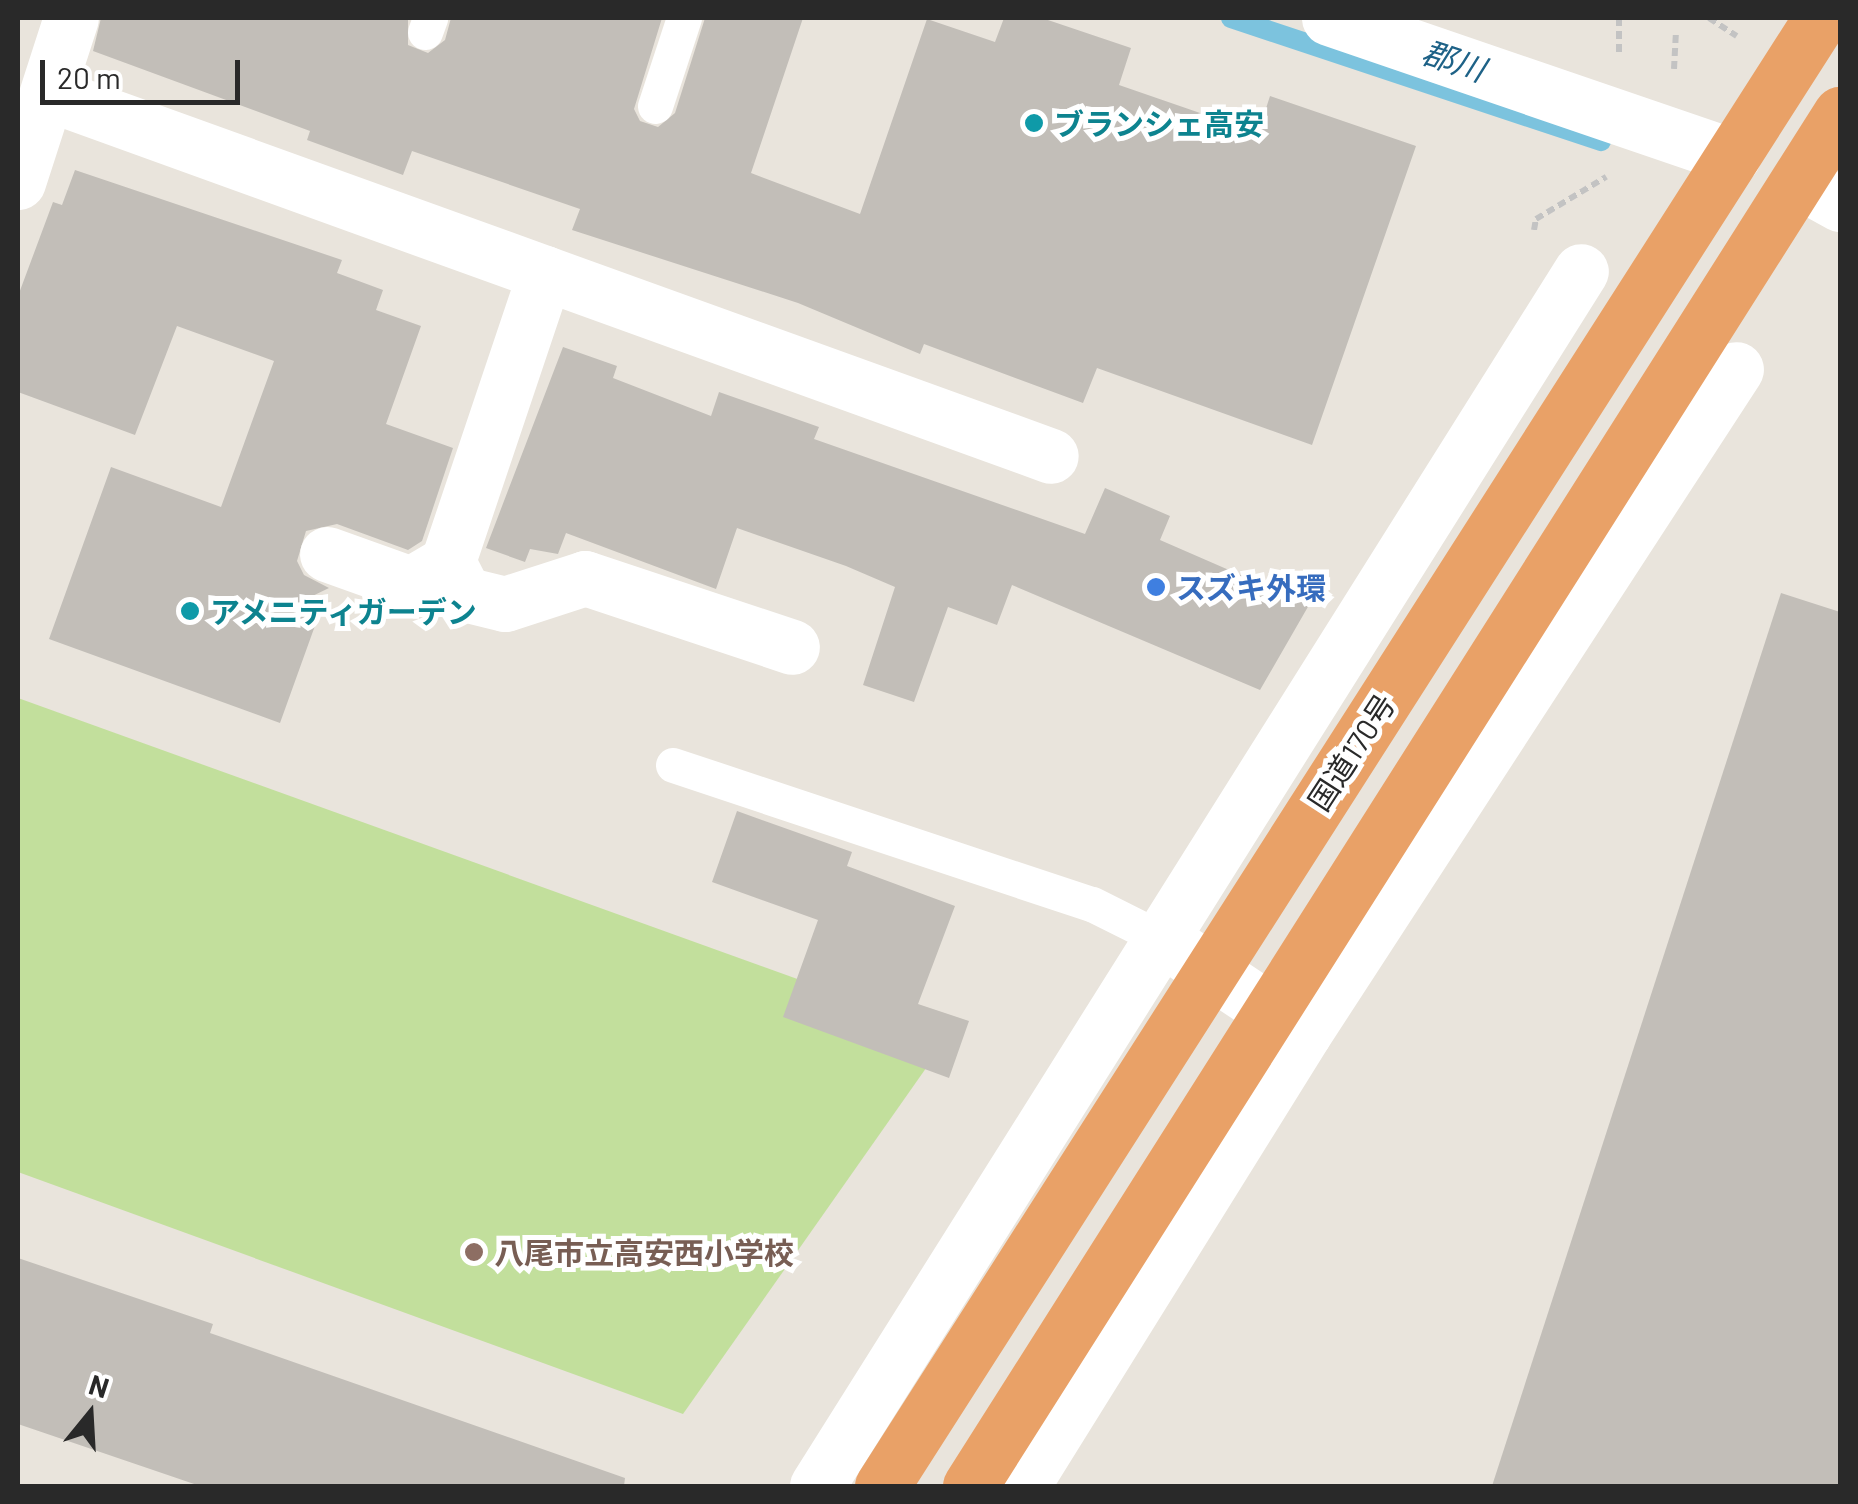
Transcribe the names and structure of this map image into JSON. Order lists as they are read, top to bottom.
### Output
{
  "streets": {
    "highway": ["国道170号"]
  },
  "water": ["郡川"],
  "places": [
    "ブランシェ高安",
    "スズキ外環",
    "アメニティガーデン",
    "八尾市立高安西小学校"
  ],
  "scale_bar": "20 m",
  "north": "top"
}
